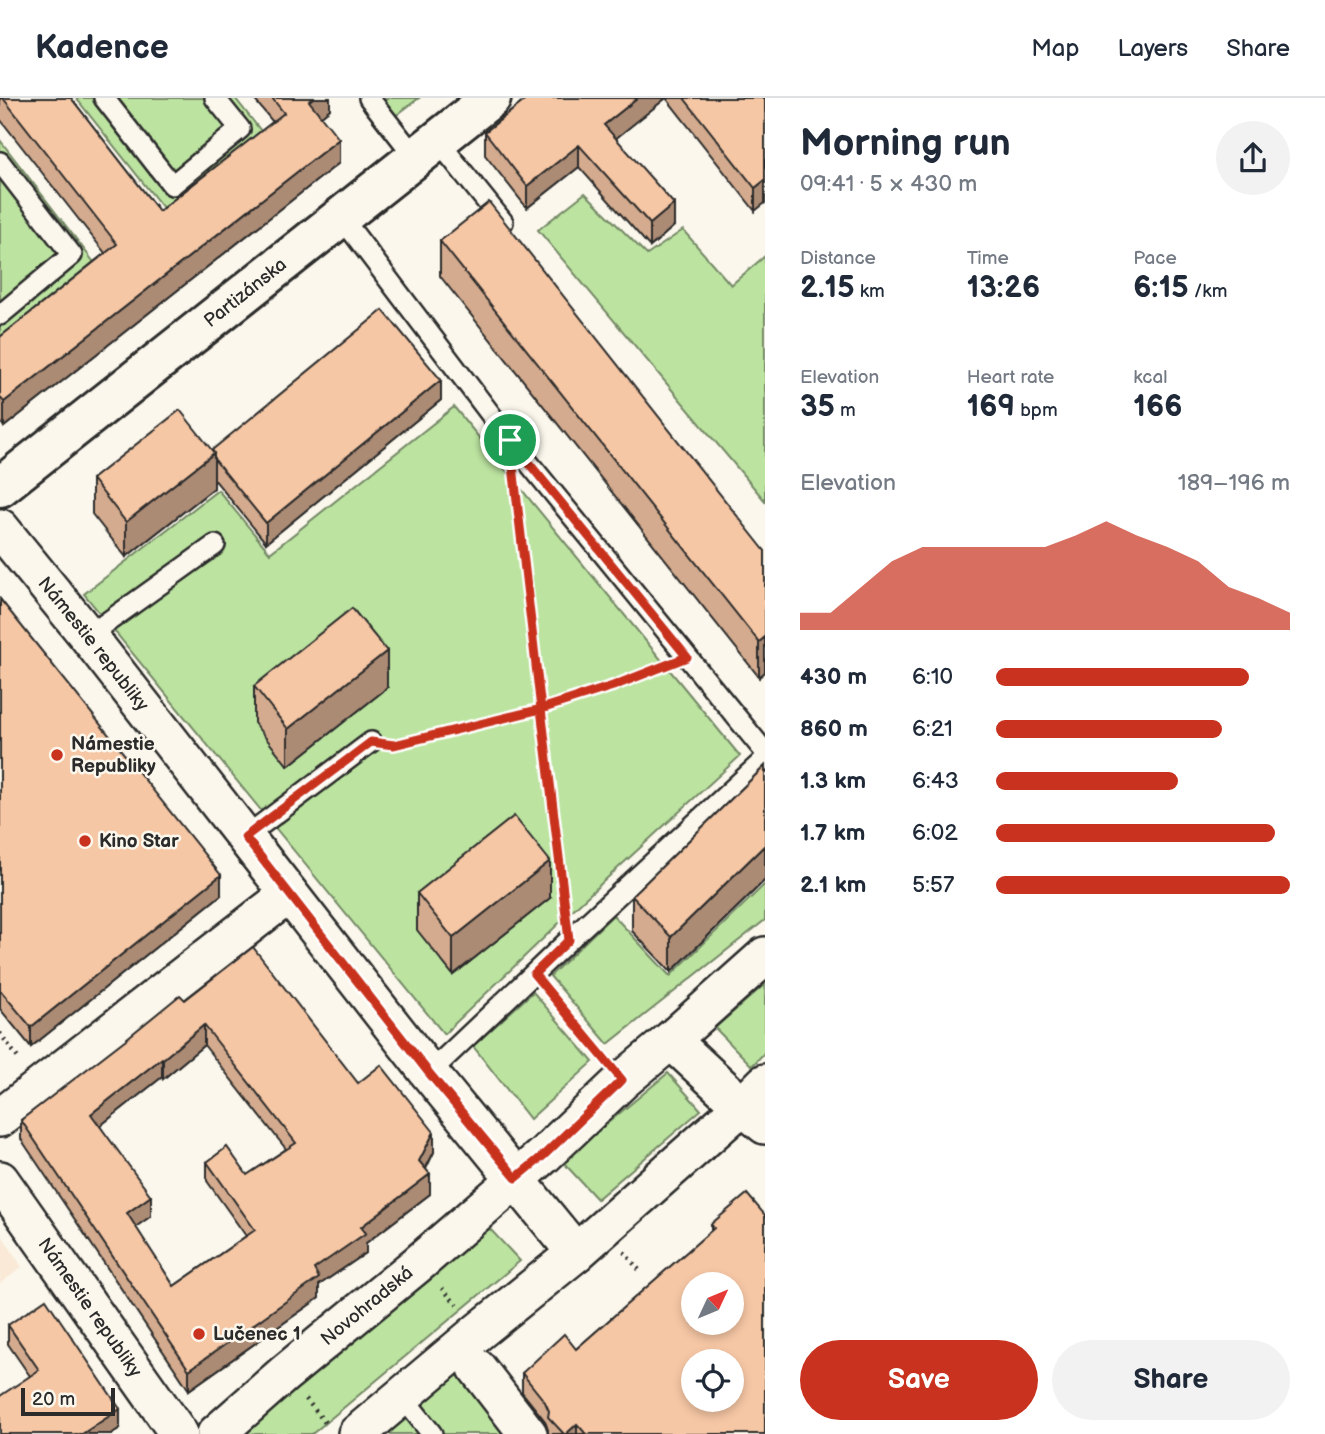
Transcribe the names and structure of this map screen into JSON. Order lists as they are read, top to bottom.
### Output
{
  "streets": {
    "street": ["Partizánska", "Námestie republiky", "Novohradská"]
  },
  "crossings": [
    ["Námestie republiky", "Novohradská"]
  ],
  "places": ["Námestie Republiky", "Kino Star", "Lučenec 1"],
  "scale_bar": "20 m",
  "north": "top right",
  "page": {
    "header": "Kadence",
    "nav": ["Map", "Layers", "Share"],
    "heading": ["Morning run", "09:41 · 5 × 430 m"],
    "stats": [
      ["Distance", "2.15 km"],
      ["Time", "13:26"],
      ["Pace", "6:15 /km"],
      ["Elevation", "35 m"],
      ["Heart rate", "169 bpm"],
      ["kcal", "166"]
    ],
    "chart": ["Elevation", "189–196 m"],
    "list": [
      {
        "name": "430 m",
        "note": "6:10"
      },
      {
        "name": "860 m",
        "note": "6:21"
      },
      {
        "name": "1.3 km",
        "note": "6:43"
      },
      {
        "name": "1.7 km",
        "note": "6:02"
      },
      {
        "name": "2.1 km",
        "note": "5:57"
      }
    ],
    "buttons": ["Save", "Share"],
    "scale": "20 m"
  }
}
